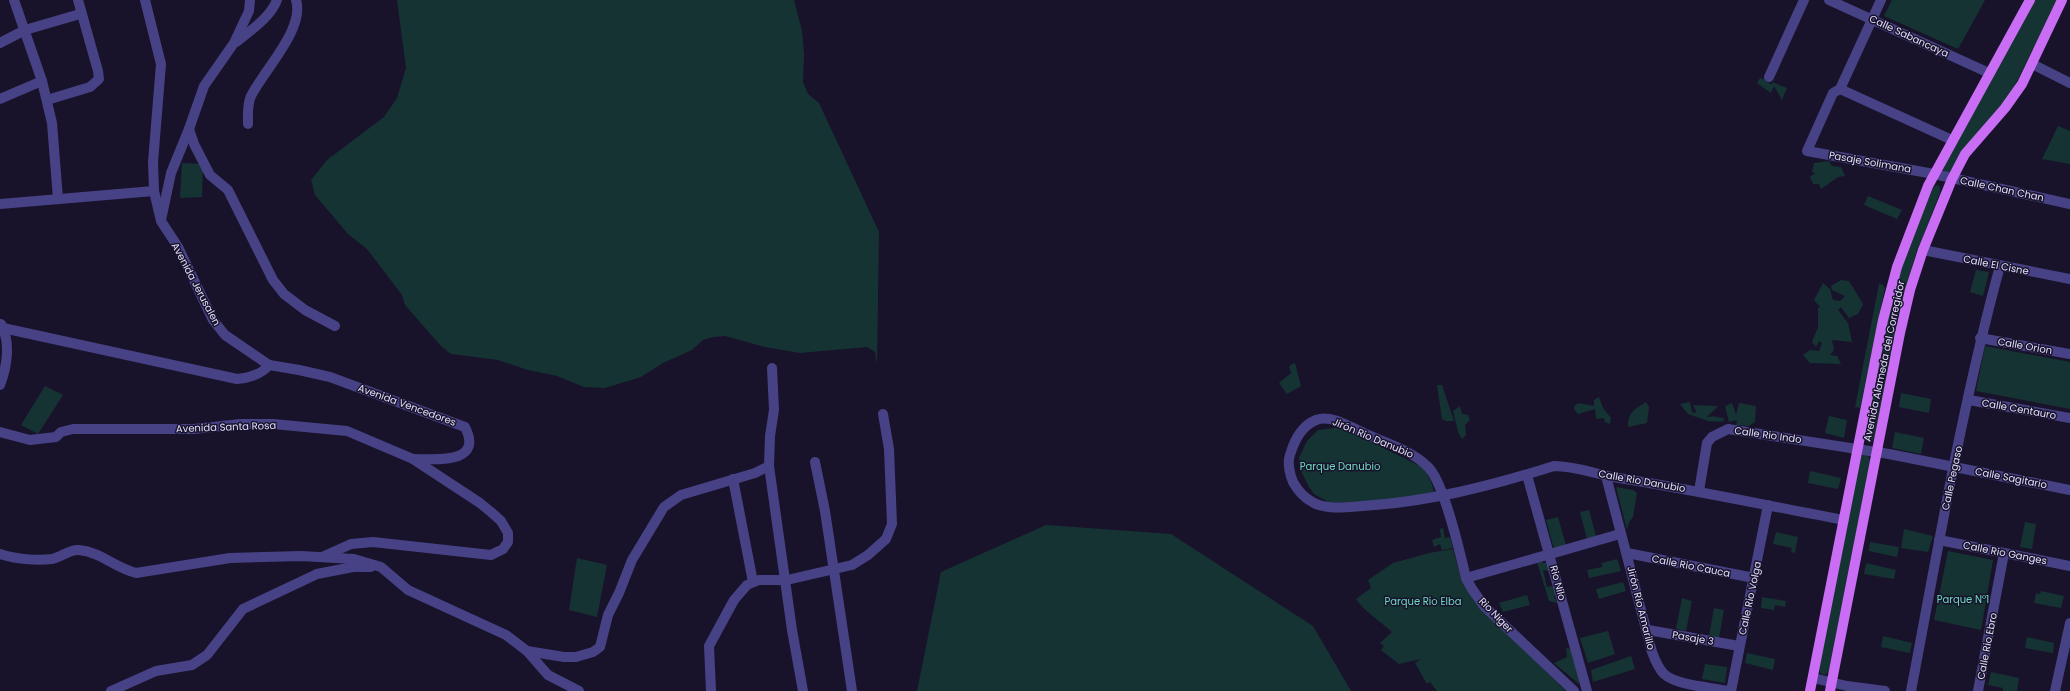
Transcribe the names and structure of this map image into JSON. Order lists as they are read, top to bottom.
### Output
{
  "streets": {
    "main road": ["Avenida Alameda del Corregidor"],
    "street": [
      "Calle Sabancaya",
      "Pasaje Solimana",
      "Calle Chan Chan",
      "Calle El Cisne",
      "Avenida Jerusalen",
      "Calle Orion",
      "Avenida Vencedores",
      "Calle Centauro",
      "Avenida Santa Rosa",
      "Calle Rio Indo",
      "Jirón Rio Danubio",
      "Calle Pegaso",
      "Calle Sagitario",
      "Calle Rio Danubio",
      "Calle Rio Ganges",
      "Calle Rio Cauca",
      "Rio Nilo",
      "Calle Rio Volga",
      "Jirón Río Amarillo",
      "Rio Niger",
      "Pasaje 3",
      "Calle Rio Ebro"
    ]
  },
  "crossings": [
    ["Calle Sabancaya", "Avenida Alameda del Corregidor"],
    ["Pasaje Solimana", "Calle Chan Chan"],
    ["Pasaje Solimana", "Avenida Alameda del Corregidor"],
    ["Calle Chan Chan", "Avenida Alameda del Corregidor"],
    ["Calle El Cisne", "Avenida Alameda del Corregidor"],
    ["Calle El Cisne", "Calle Pegaso"],
    ["Avenida Jerusalen", "Avenida Vencedores"],
    ["Calle Orion", "Calle Pegaso"],
    ["Avenida Alameda del Corregidor", "Calle Rio Indo"],
    ["Avenida Alameda del Corregidor", "Calle Sagitario"],
    ["Avenida Alameda del Corregidor", "Calle Rio Danubio"],
    ["Avenida Vencedores", "Avenida Santa Rosa"],
    ["Calle Centauro", "Calle Pegaso"],
    ["Calle Rio Indo", "Calle Sagitario"],
    ["Calle Rio Indo", "Calle Rio Danubio"],
    ["Jirón Rio Danubio", "Calle Rio Danubio"],
    ["Jirón Rio Danubio", "Rio Niger"],
    ["Calle Pegaso", "Calle Sagitario"],
    ["Calle Pegaso", "Calle Rio Ganges"],
    ["Calle Rio Danubio", "Rio Nilo"],
    ["Calle Rio Danubio", "Calle Rio Volga"],
    ["Calle Rio Danubio", "Jirón Río Amarillo"],
    ["Calle Rio Danubio", "Rio Niger"],
    ["Calle Rio Ganges", "Calle Rio Ebro"],
    ["Calle Rio Cauca", "Calle Rio Volga"],
    ["Calle Rio Cauca", "Jirón Río Amarillo"],
    ["Calle Rio Volga", "Pasaje 3"],
    ["Jirón Río Amarillo", "Pasaje 3"]
  ],
  "parks": ["Parque Danubio", "Parque N°1", "Parque Río Elba"]
}
